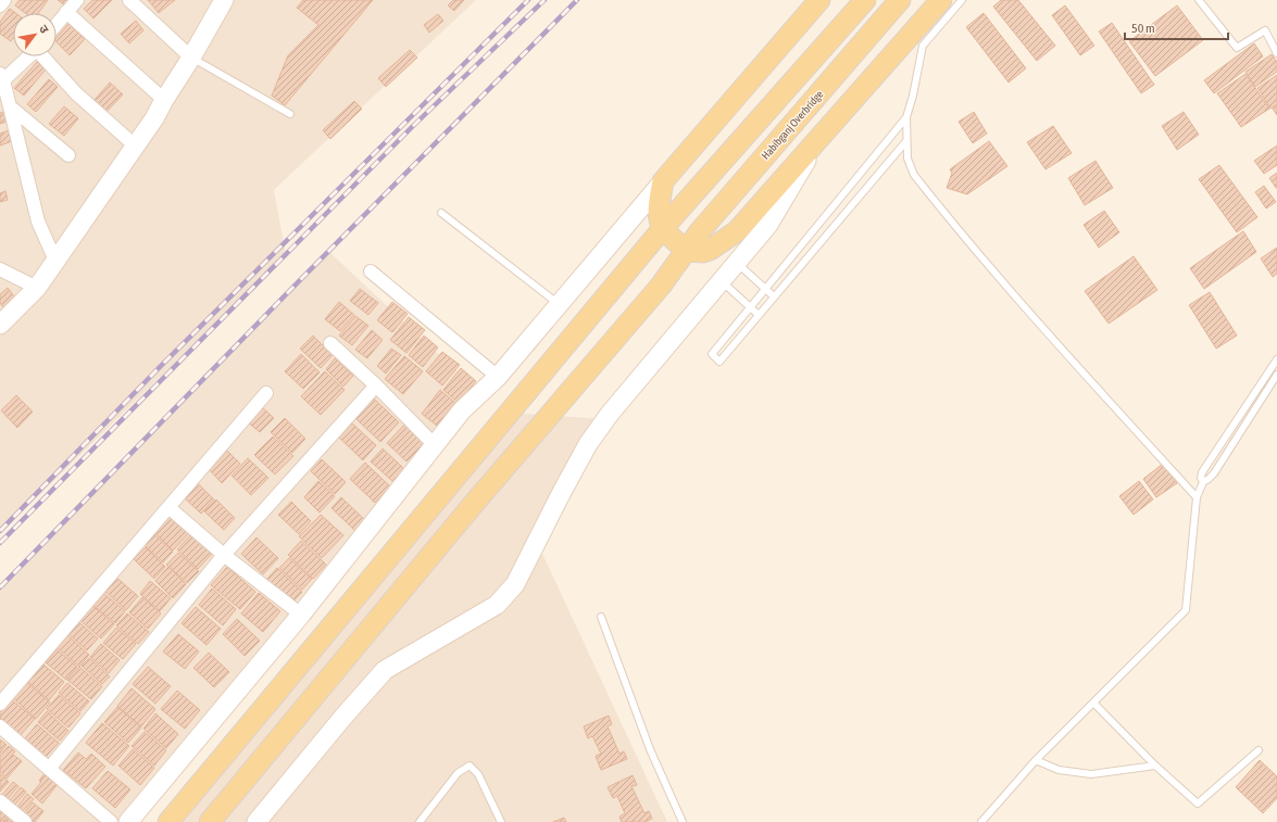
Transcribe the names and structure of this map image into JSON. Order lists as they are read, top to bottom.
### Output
{
  "streets": {
    "main road": ["Habibganj Overbridge"]
  },
  "scale_bar": "50 m",
  "north": "top right"
}
